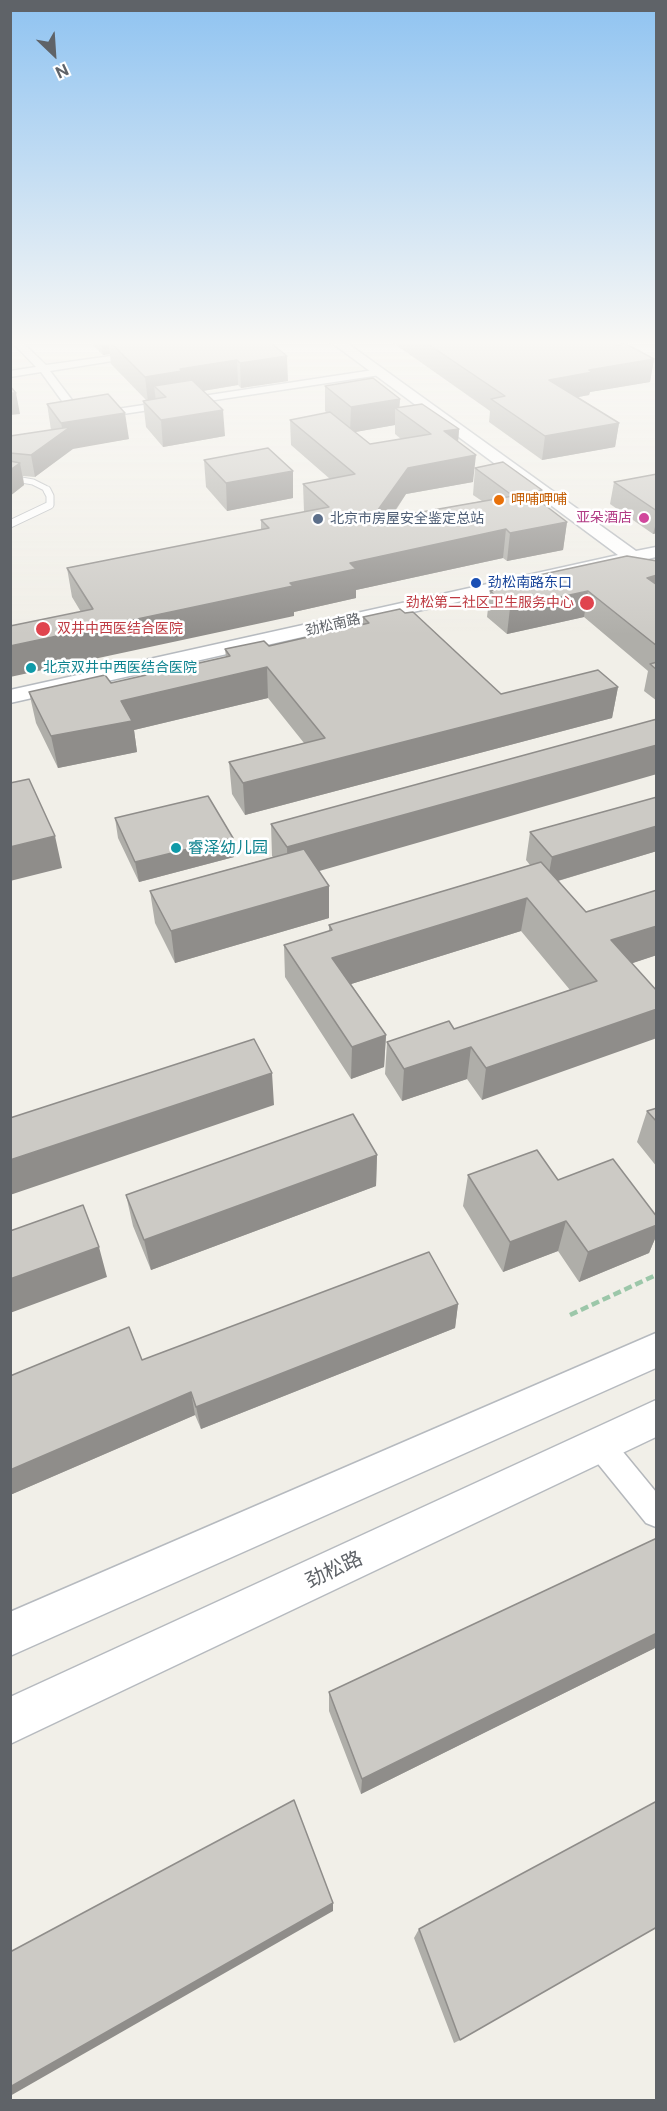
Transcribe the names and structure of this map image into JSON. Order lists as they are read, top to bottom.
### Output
{
  "streets": {
    "street": ["劲松南路", "劲松路"]
  },
  "places": [
    "呷哺呷哺",
    "亚朵酒店",
    "北京市房屋安全鉴定总站",
    "劲松南路东口",
    "劲松第二社区卫生服务中心",
    "双井中西医结合医院",
    "北京双井中西医结合医院",
    "睿泽幼儿园"
  ],
  "north": "bottom right"
}
